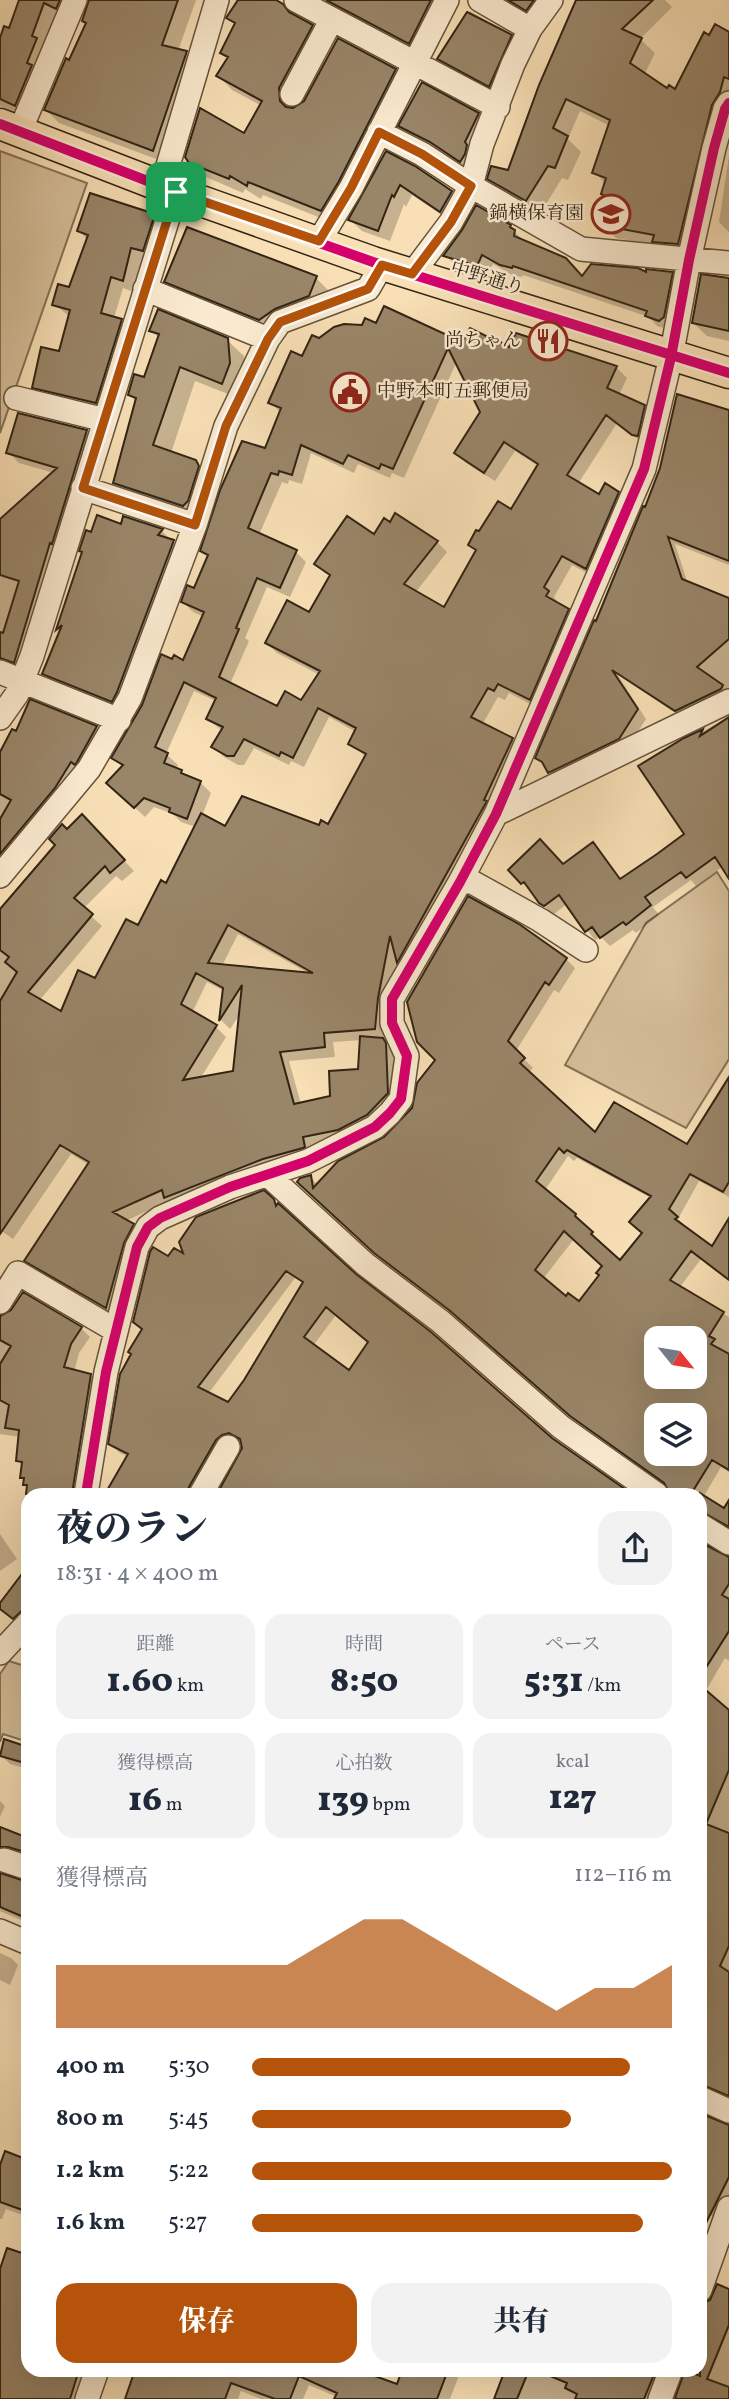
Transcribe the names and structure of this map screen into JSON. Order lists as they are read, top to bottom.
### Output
{
  "streets": {
    "main road": ["中野通り"]
  },
  "places": {
    "school or university": ["鍋横保育園"],
    "restaurant": ["尚ちゃん"],
    "public building": ["中野本町五郵便局"]
  },
  "north": "bottom right",
  "page": {
    "heading": ["夜のラン", "18:31 · 4 × 400 m"],
    "stats": [
      ["距離", "1.60 km"],
      ["時間", "8:50"],
      ["ペース", "5:31 /km"],
      ["獲得標高", "16 m"],
      ["心拍数", "139 bpm"],
      ["kcal", "127"]
    ],
    "chart": ["獲得標高", "112–116 m"],
    "list": [
      {
        "name": "400 m",
        "note": "5:30"
      },
      {
        "name": "800 m",
        "note": "5:45"
      },
      {
        "name": "1.2 km",
        "note": "5:22"
      },
      {
        "name": "1.6 km",
        "note": "5:27"
      }
    ],
    "buttons": ["保存", "共有"]
  }
}
